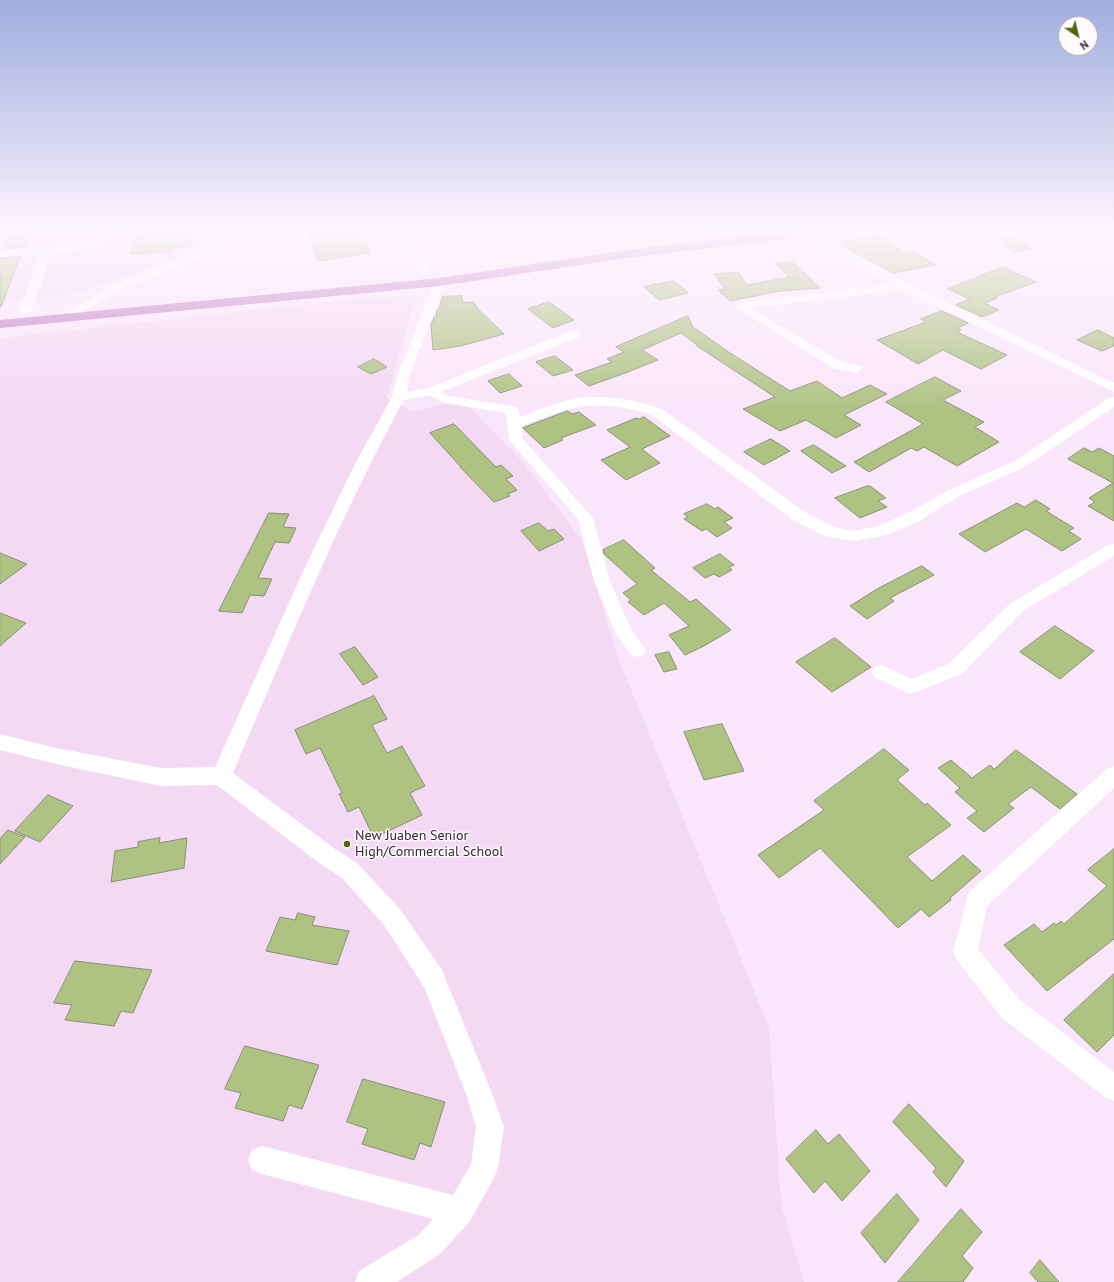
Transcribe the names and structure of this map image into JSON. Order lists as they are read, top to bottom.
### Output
{
  "places": ["New Juaben Senior High/Commercial School"],
  "north": "bottom right"
}
